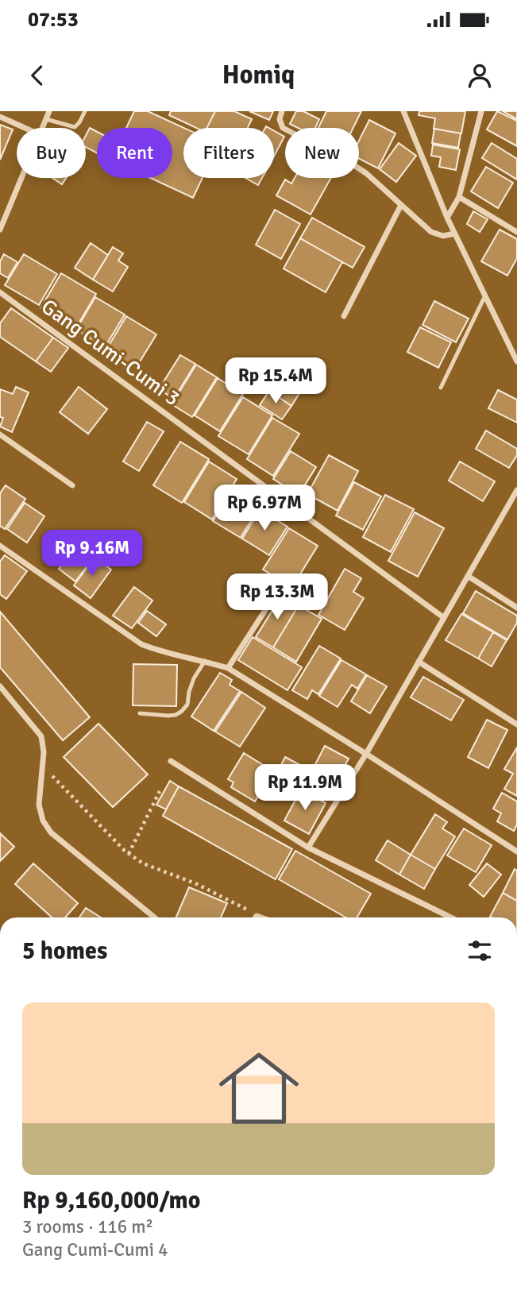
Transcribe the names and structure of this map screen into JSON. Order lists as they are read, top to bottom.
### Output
{
  "streets": {
    "street": ["Gang Cumi-Cumi 3"]
  },
  "page": {
    "status": "07:53",
    "header": "Homiq",
    "chip": [
      "Buy",
      "Rent",
      "Filters",
      "New"
    ],
    "price": [
      "Rp 15.4M",
      "Rp 6.97M",
      "Rp 9.16M",
      "Rp 13.3M",
      "Rp 11.9M"
    ],
    "heading": "5 homes",
    "list": [
      {
        "name": "Rp 9,160,000/mo",
        "note": "3 rooms · 116 m² · Gang Cumi-Cumi 4"
      }
    ]
  }
}
